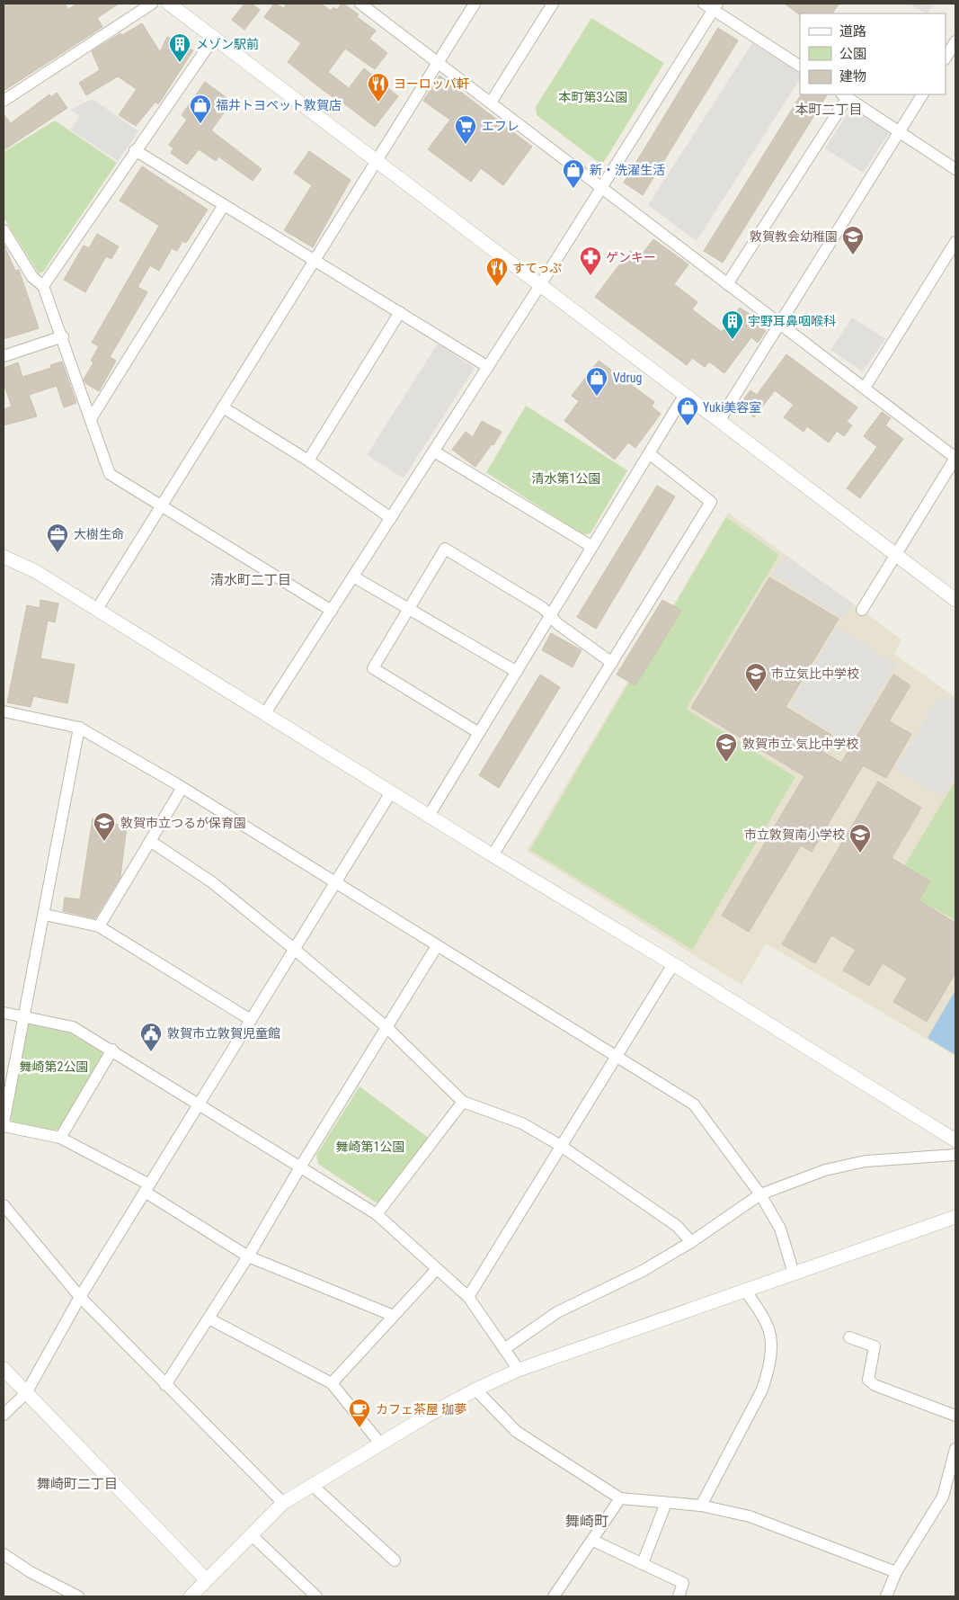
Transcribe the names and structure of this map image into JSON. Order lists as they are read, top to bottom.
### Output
{
  "districts": [
    "本町二丁目",
    "清水町二丁目",
    "舞崎町二丁目",
    "舞崎町"
  ],
  "parks": [
    "本町第3公園",
    "清水第1公園",
    "舞崎第2公園",
    "舞崎第1公園"
  ],
  "places": {
    "building": ["メゾン駅前", "宇野耳鼻咽喉科"],
    "restaurant": ["ヨーロッパ軒", "すてっぷ"],
    "shop": [
      "福井トヨペット敦賀店",
      "新・洗濯生活",
      "Vdrug",
      "Yuki美容室"
    ],
    "supermarket": ["エフレ"],
    "school or university": [
      "敦賀教会幼稚園",
      "市立気比中学校",
      "敦賀市立 気比中学校",
      "敦賀市立つるが保育園",
      "市立敦賀南小学校"
    ],
    "pharmacy": ["ゲンキー"],
    "office": ["大樹生命"],
    "public building": ["敦賀市立敦賀児童館"],
    "cafe": ["カフェ茶屋 珈夢"]
  },
  "legend": ["道路", "公園", "建物"]
}
